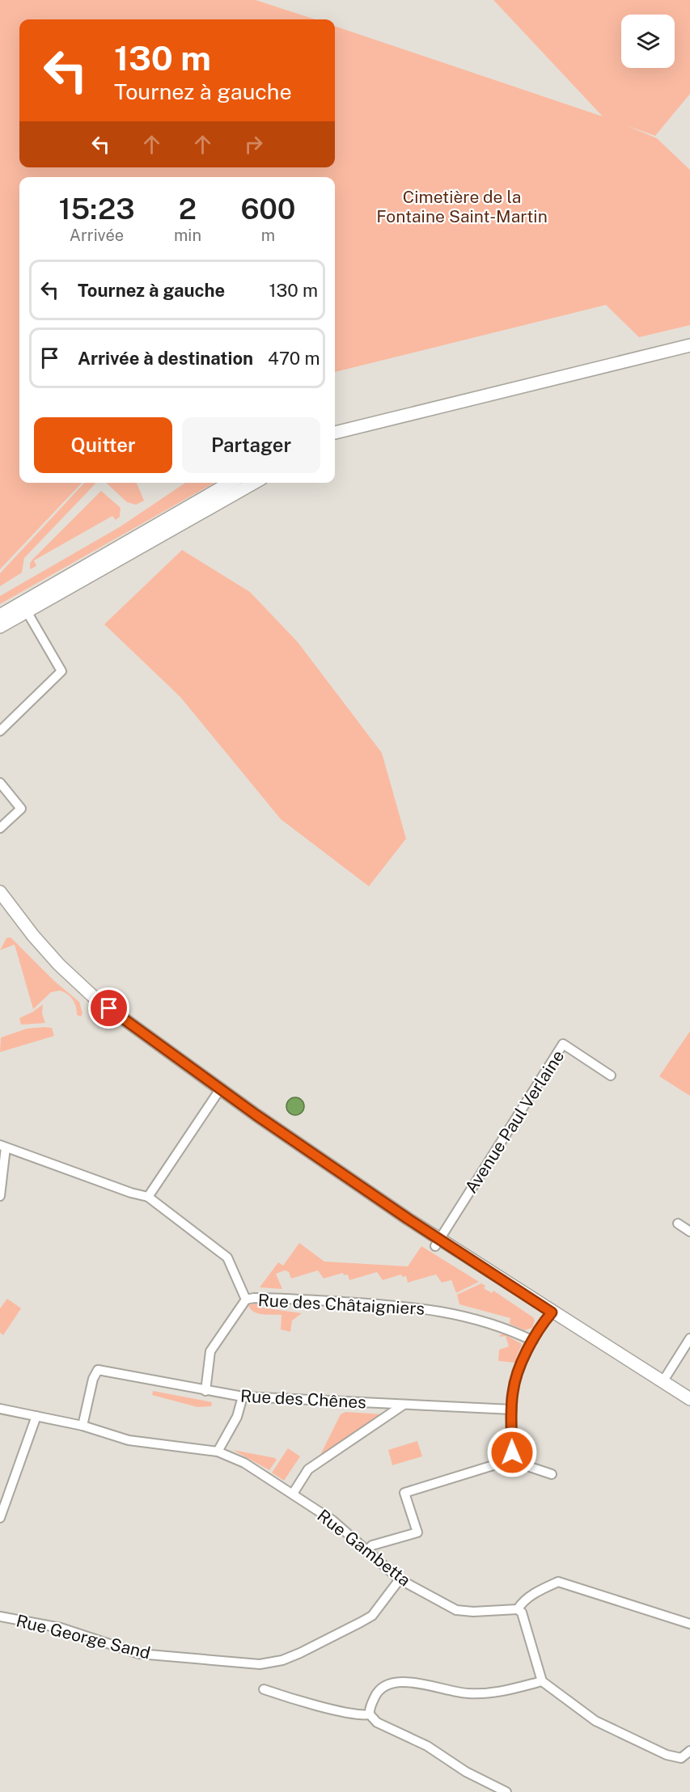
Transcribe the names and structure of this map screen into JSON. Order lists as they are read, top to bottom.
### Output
{
  "streets": {
    "street": [
      "Avenue Paul Verlaine",
      "Rue des Châtaigniers",
      "Rue des Chênes",
      "Rue Gambetta",
      "Rue George Sand"
    ]
  },
  "crossings": [
    ["Rue des Châtaigniers", "Rue des Chênes"],
    ["Rue des Chênes", "Rue Gambetta"],
    ["Rue Gambetta", "Rue George Sand"]
  ],
  "parks": ["Cimetière de la Fontaine Saint-Martin"],
  "page": {
    "turn": ["130 m", "Tournez à gauche"],
    "eta": [
      "15:23",
      "Arrivée",
      "2",
      "min",
      "600",
      "m"
    ],
    "list": [
      {
        "name": "Tournez à gauche",
        "value": "130 m"
      },
      {
        "name": "Arrivée à destination",
        "value": "470 m"
      }
    ],
    "buttons": ["Quitter", "Partager"]
  }
}
